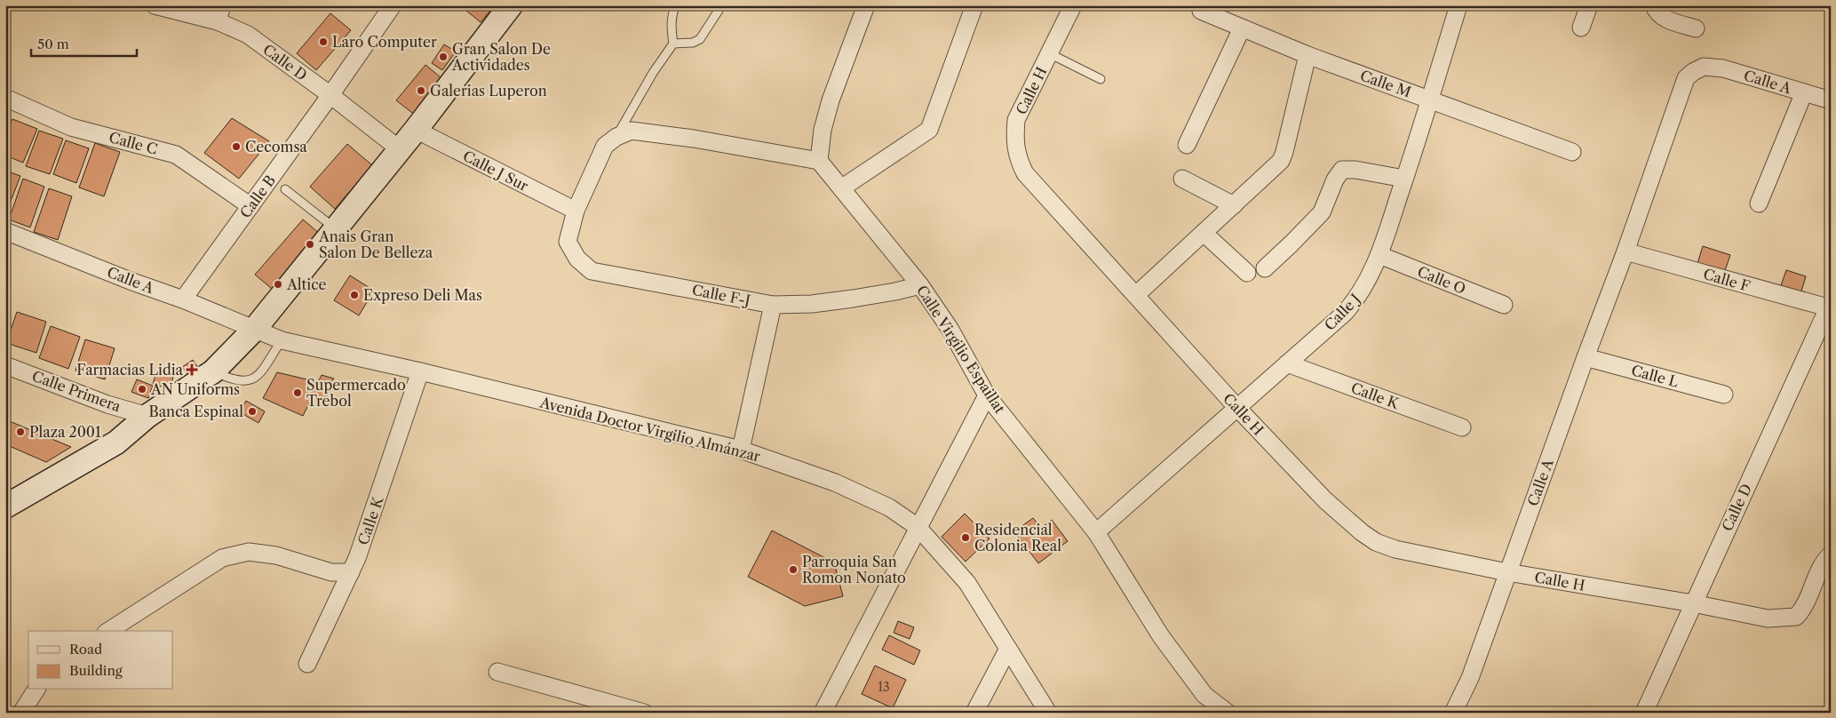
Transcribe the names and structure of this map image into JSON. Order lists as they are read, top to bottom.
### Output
{
  "streets": {
    "street": [
      "Calle D",
      "Calle A",
      "Calle M",
      "Calle H",
      "Calle C",
      "Calle J Sur",
      "Calle B",
      "Calle O",
      "Calle F",
      "Calle F-J",
      "Calle J",
      "Calle Virgilio Espaillat",
      "Calle L",
      "Calle Primera",
      "Calle K",
      "Avenida Doctor Virgilio Almánzar"
    ]
  },
  "crossings": [
    ["Calle D", "Calle H"],
    ["Calle D", "Calle B"],
    ["Calle D", "Calle F"],
    ["Calle A", "Calle H"],
    ["Calle A", "Calle B"],
    ["Calle A", "Calle F"],
    ["Calle A", "Calle L"],
    ["Calle A", "Avenida Doctor Virgilio Almánzar"],
    ["Calle M", "Calle J"],
    ["Calle H", "Calle J"],
    ["Calle C", "Calle B"],
    ["Calle J Sur", "Calle F-J"],
    ["Calle O", "Calle J"],
    ["Calle F-J", "Calle Virgilio Espaillat"],
    ["Calle J", "Calle Virgilio Espaillat"],
    ["Calle J", "Calle K"],
    ["Calle K", "Avenida Doctor Virgilio Almánzar"]
  ],
  "places": {
    "other": [
      "Laro Computer",
      "Gran Salon De Actividades",
      "Galerias Luperon",
      "Cecomsa",
      "Anais Gran Salon De Belleza",
      "Altice",
      "Expreso Deli Mas",
      "AN Uniforms",
      "Supermercado Trebol",
      "Banca Espinal",
      "Plaza 2001",
      "Residencial Colonia Real",
      "Parroquia San Romon Nonato"
    ],
    "health": ["Farmacias Lidia"]
  },
  "house_numbers": ["13"],
  "legend": ["Road", "Building"],
  "scale_bar": "50 m"
}
